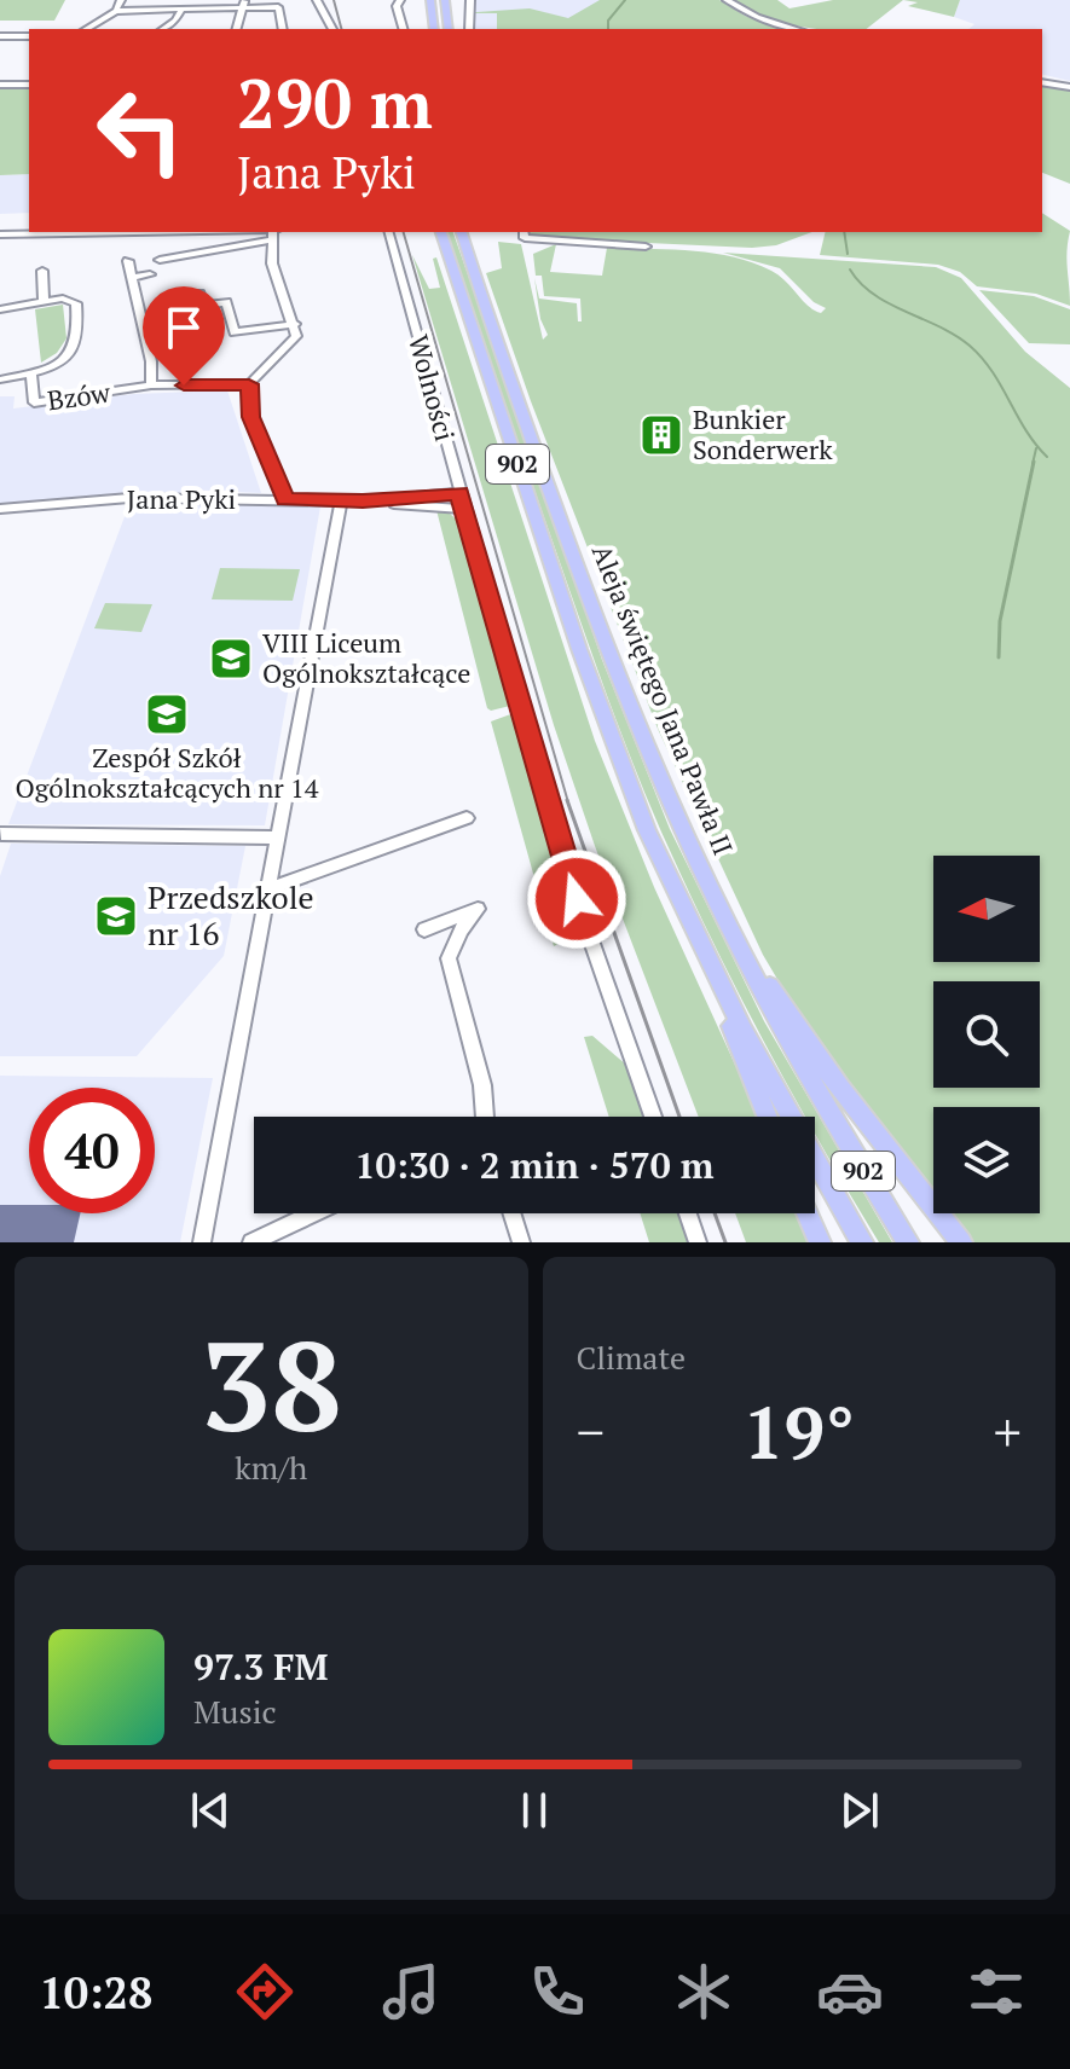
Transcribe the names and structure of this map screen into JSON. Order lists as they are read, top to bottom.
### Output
{
  "streets": {
    "main road": ["902", "Aleja świętego Jana Pawła II"],
    "street": ["Wolności", "Bzów", "Jana Pyki"]
  },
  "crossings": [
    ["Wolności", "Jana Pyki"]
  ],
  "places": {
    "building": ["Bunkier Sonderwerk"],
    "school or university": ["VIII Liceum Ogólnokształcące", "Zespół Szkół Ogólnokształcących nr 14", "Przedszkole nr 16"]
  },
  "north": "left",
  "page": {
    "turn": ["290 m", "Jana Pyki"],
    "limit": "40",
    "trip": "10:30 · 2 min · 570 m",
    "tile": [
      ["38", "km/h"],
      "Climate"
    ],
    "heat": ["−", "19°", "+"],
    "song": ["97.3 FM", "Music"],
    "tabs": "10:28"
  }
}
